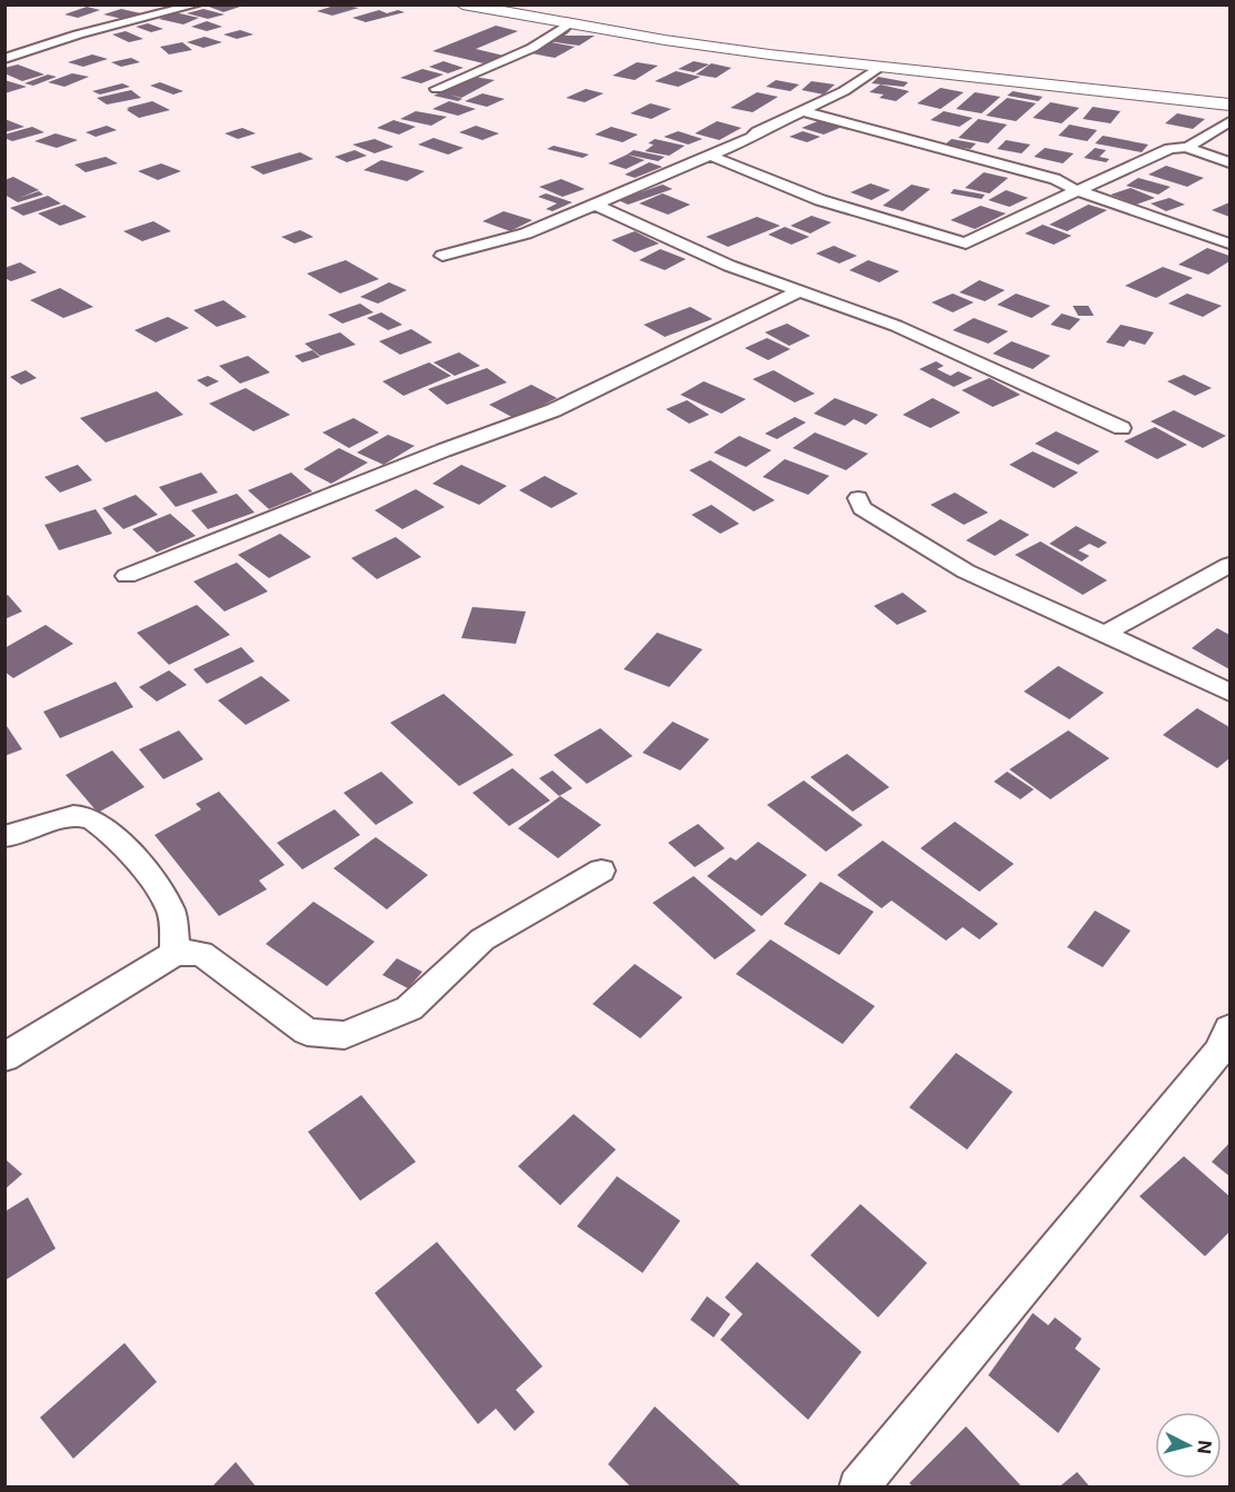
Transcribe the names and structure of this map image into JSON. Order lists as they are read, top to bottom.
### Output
{
  "north": "right"
}
